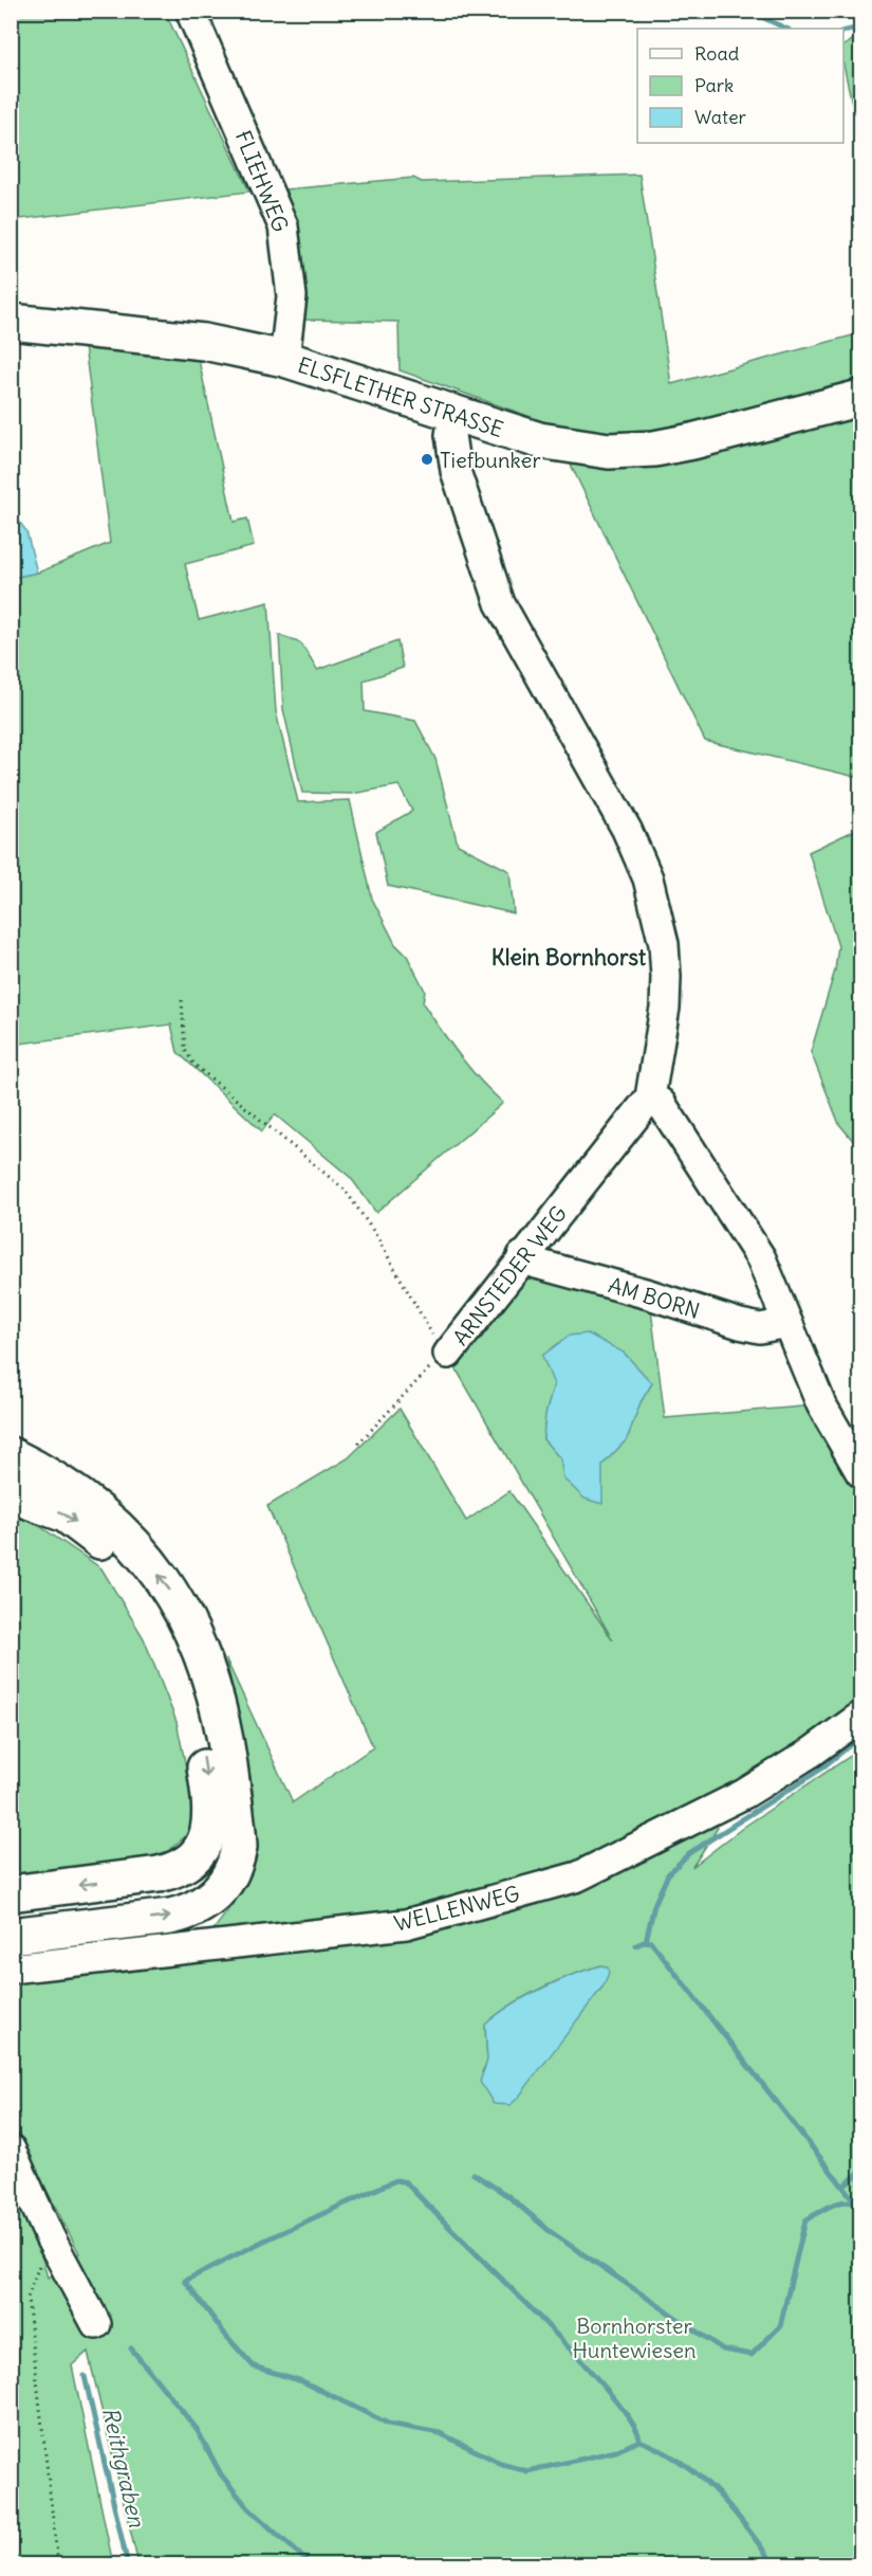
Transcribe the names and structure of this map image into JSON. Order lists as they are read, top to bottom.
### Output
{
  "streets": {
    "main road": ["ELSFLETHER STRASSE"],
    "street": [
      "FLIEHWEG",
      "ARNSTEDER WEG",
      "AM BORN",
      "WELLENWEG"
    ]
  },
  "crossings": [
    ["FLIEHWEG", "ELSFLETHER STRASSE"],
    ["ARNSTEDER WEG", "AM BORN"]
  ],
  "districts": ["Klein Bornhorst"],
  "water": ["Reithgraben"],
  "parks": ["Bornhorster Huntewiesen"],
  "places": ["Tiefbunker"],
  "legend": ["Road", "Park", "Water"]
}
